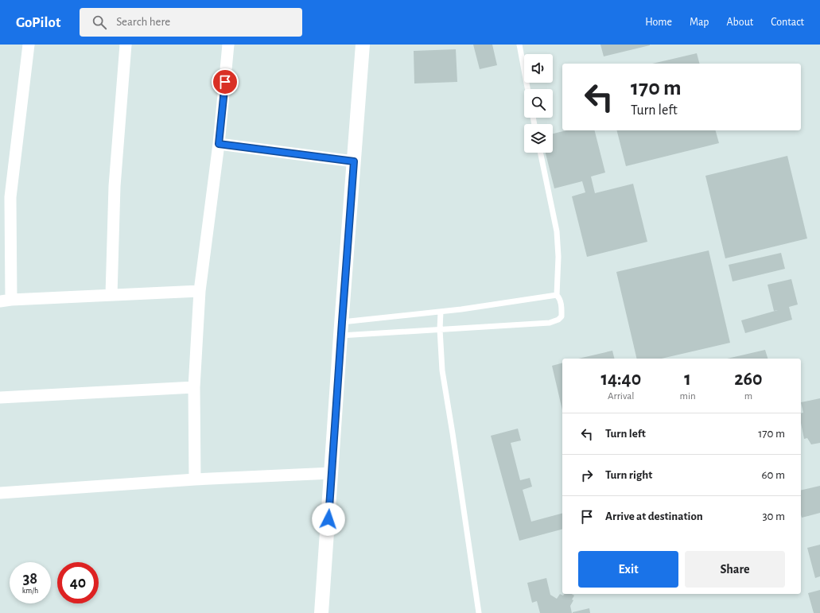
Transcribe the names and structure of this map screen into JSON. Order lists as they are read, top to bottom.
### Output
{
  "page": {
    "header": "GoPilot",
    "search": "Search here",
    "nav": [
      "Home",
      "Map",
      "About",
      "Contact"
    ],
    "turn": ["170 m", "Turn left"],
    "eta": [
      "14:40",
      "Arrival",
      "1",
      "min",
      "260",
      "m"
    ],
    "list": [
      {
        "name": "Turn left",
        "value": "170 m"
      },
      {
        "name": "Turn right",
        "value": "60 m"
      },
      {
        "name": "Arrive at destination",
        "value": "30 m"
      }
    ],
    "buttons": ["Exit", "Share"],
    "speed": "38 km/h",
    "limit": "40"
  }
}
